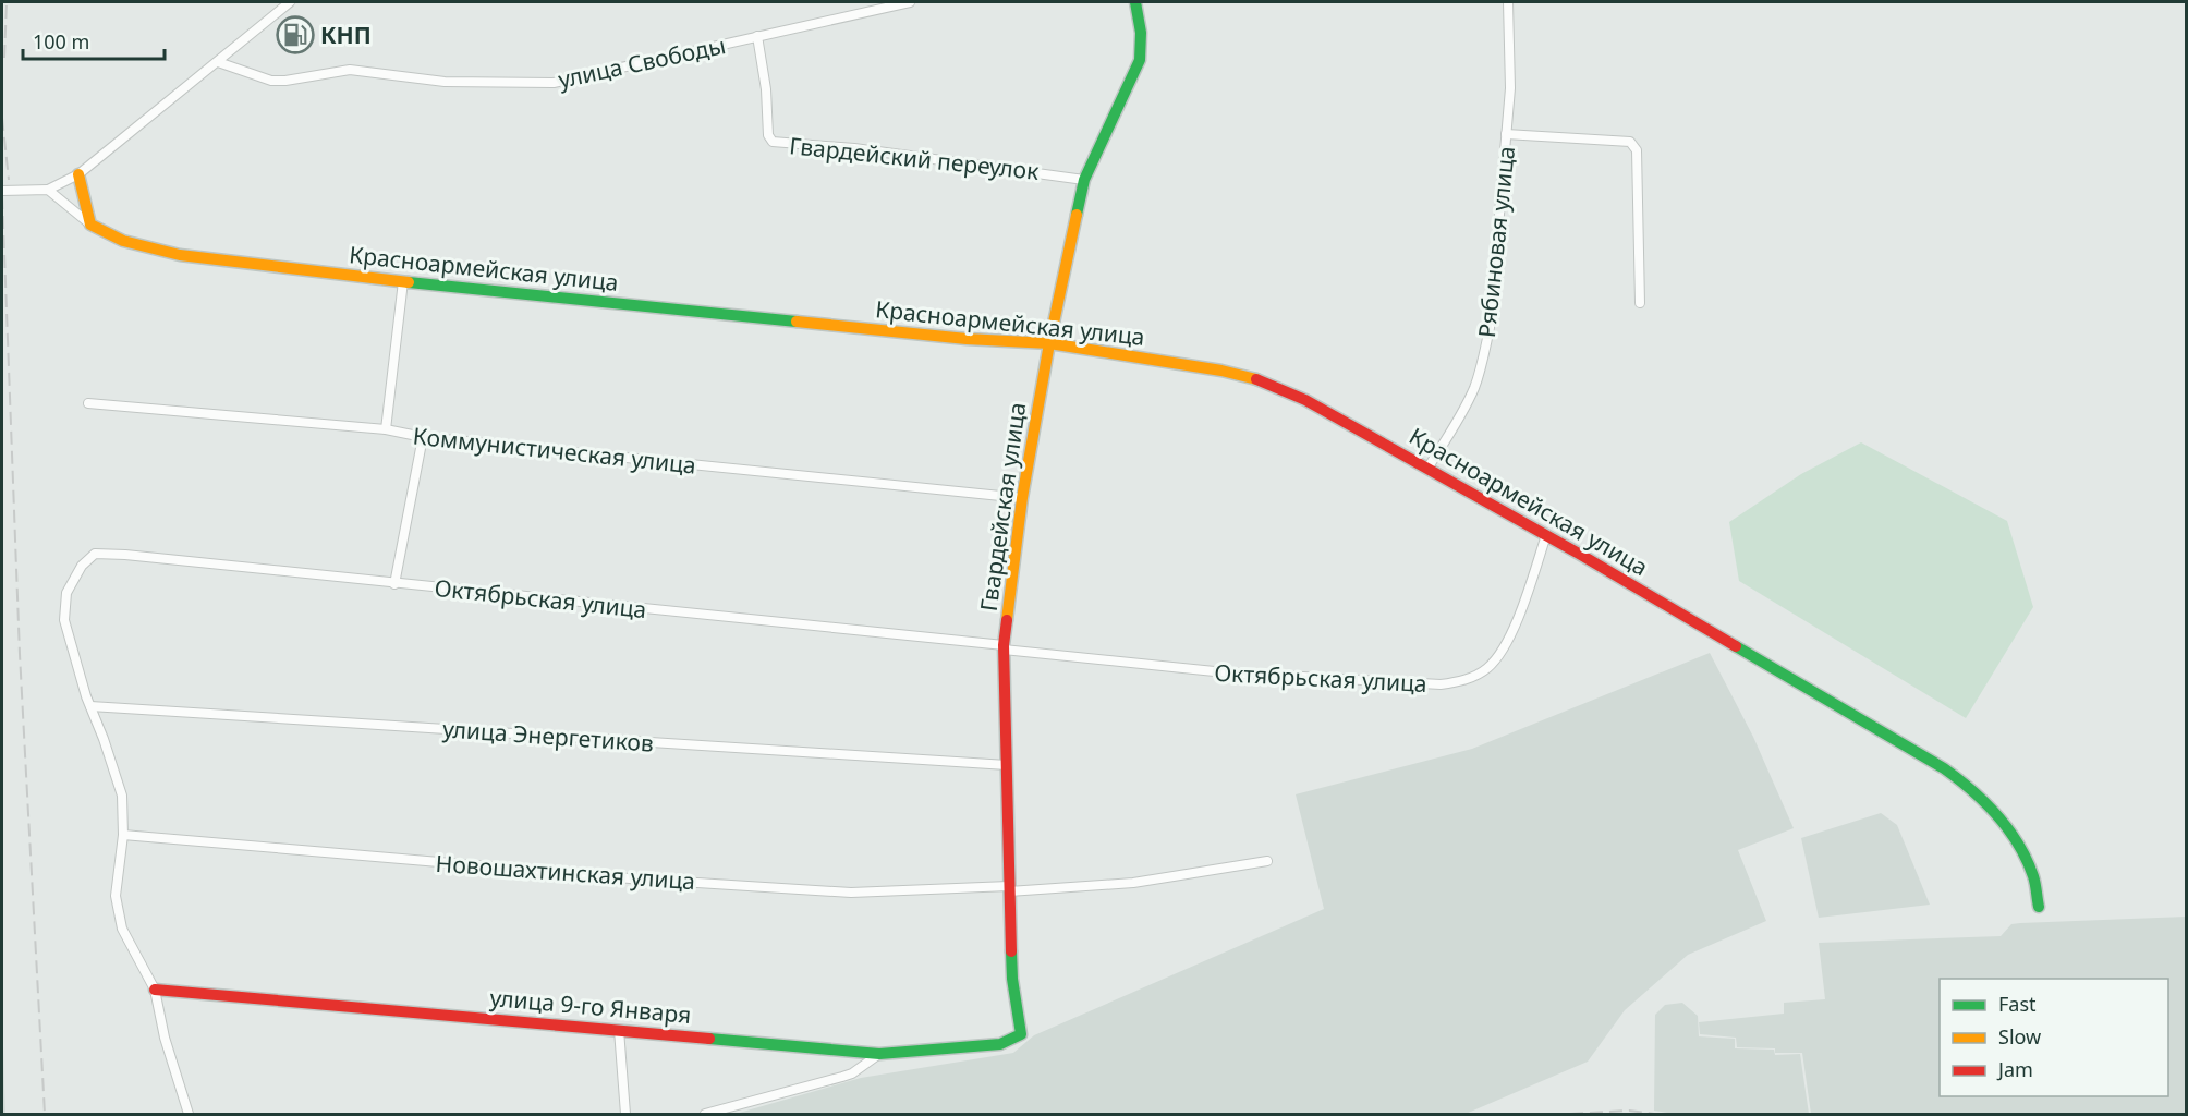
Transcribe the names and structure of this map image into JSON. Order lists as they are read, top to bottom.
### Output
{
  "streets": {
    "street": [
      "улица Свободы",
      "Гвардейский переулок",
      "Рябиновая улица",
      "Красноармейская улица",
      "Коммунистическая улица",
      "Гвардейская улица",
      "Октябрьская улица",
      "улица Энергетиков",
      "Новошахтинская улица",
      "улица 9-го Января"
    ]
  },
  "crossings": [
    ["улица Свободы", "Гвардейский переулок"],
    ["Гвардейский переулок", "Гвардейская улица"],
    ["Рябиновая улица", "Красноармейская улица"],
    ["Красноармейская улица", "Гвардейская улица"],
    ["Красноармейская улица", "Октябрьская улица"],
    ["Коммунистическая улица", "Гвардейская улица"],
    ["Гвардейская улица", "Октябрьская улица"],
    ["Гвардейская улица", "улица Энергетиков"],
    ["Гвардейская улица", "Новошахтинская улица"],
    ["Гвардейская улица", "улица 9-го Января"],
    ["Октябрьская улица", "улица Энергетиков"]
  ],
  "places": {
    "fuel station": ["КНП"]
  },
  "legend": ["Fast", "Slow", "Jam"],
  "scale_bar": "100 m"
}
